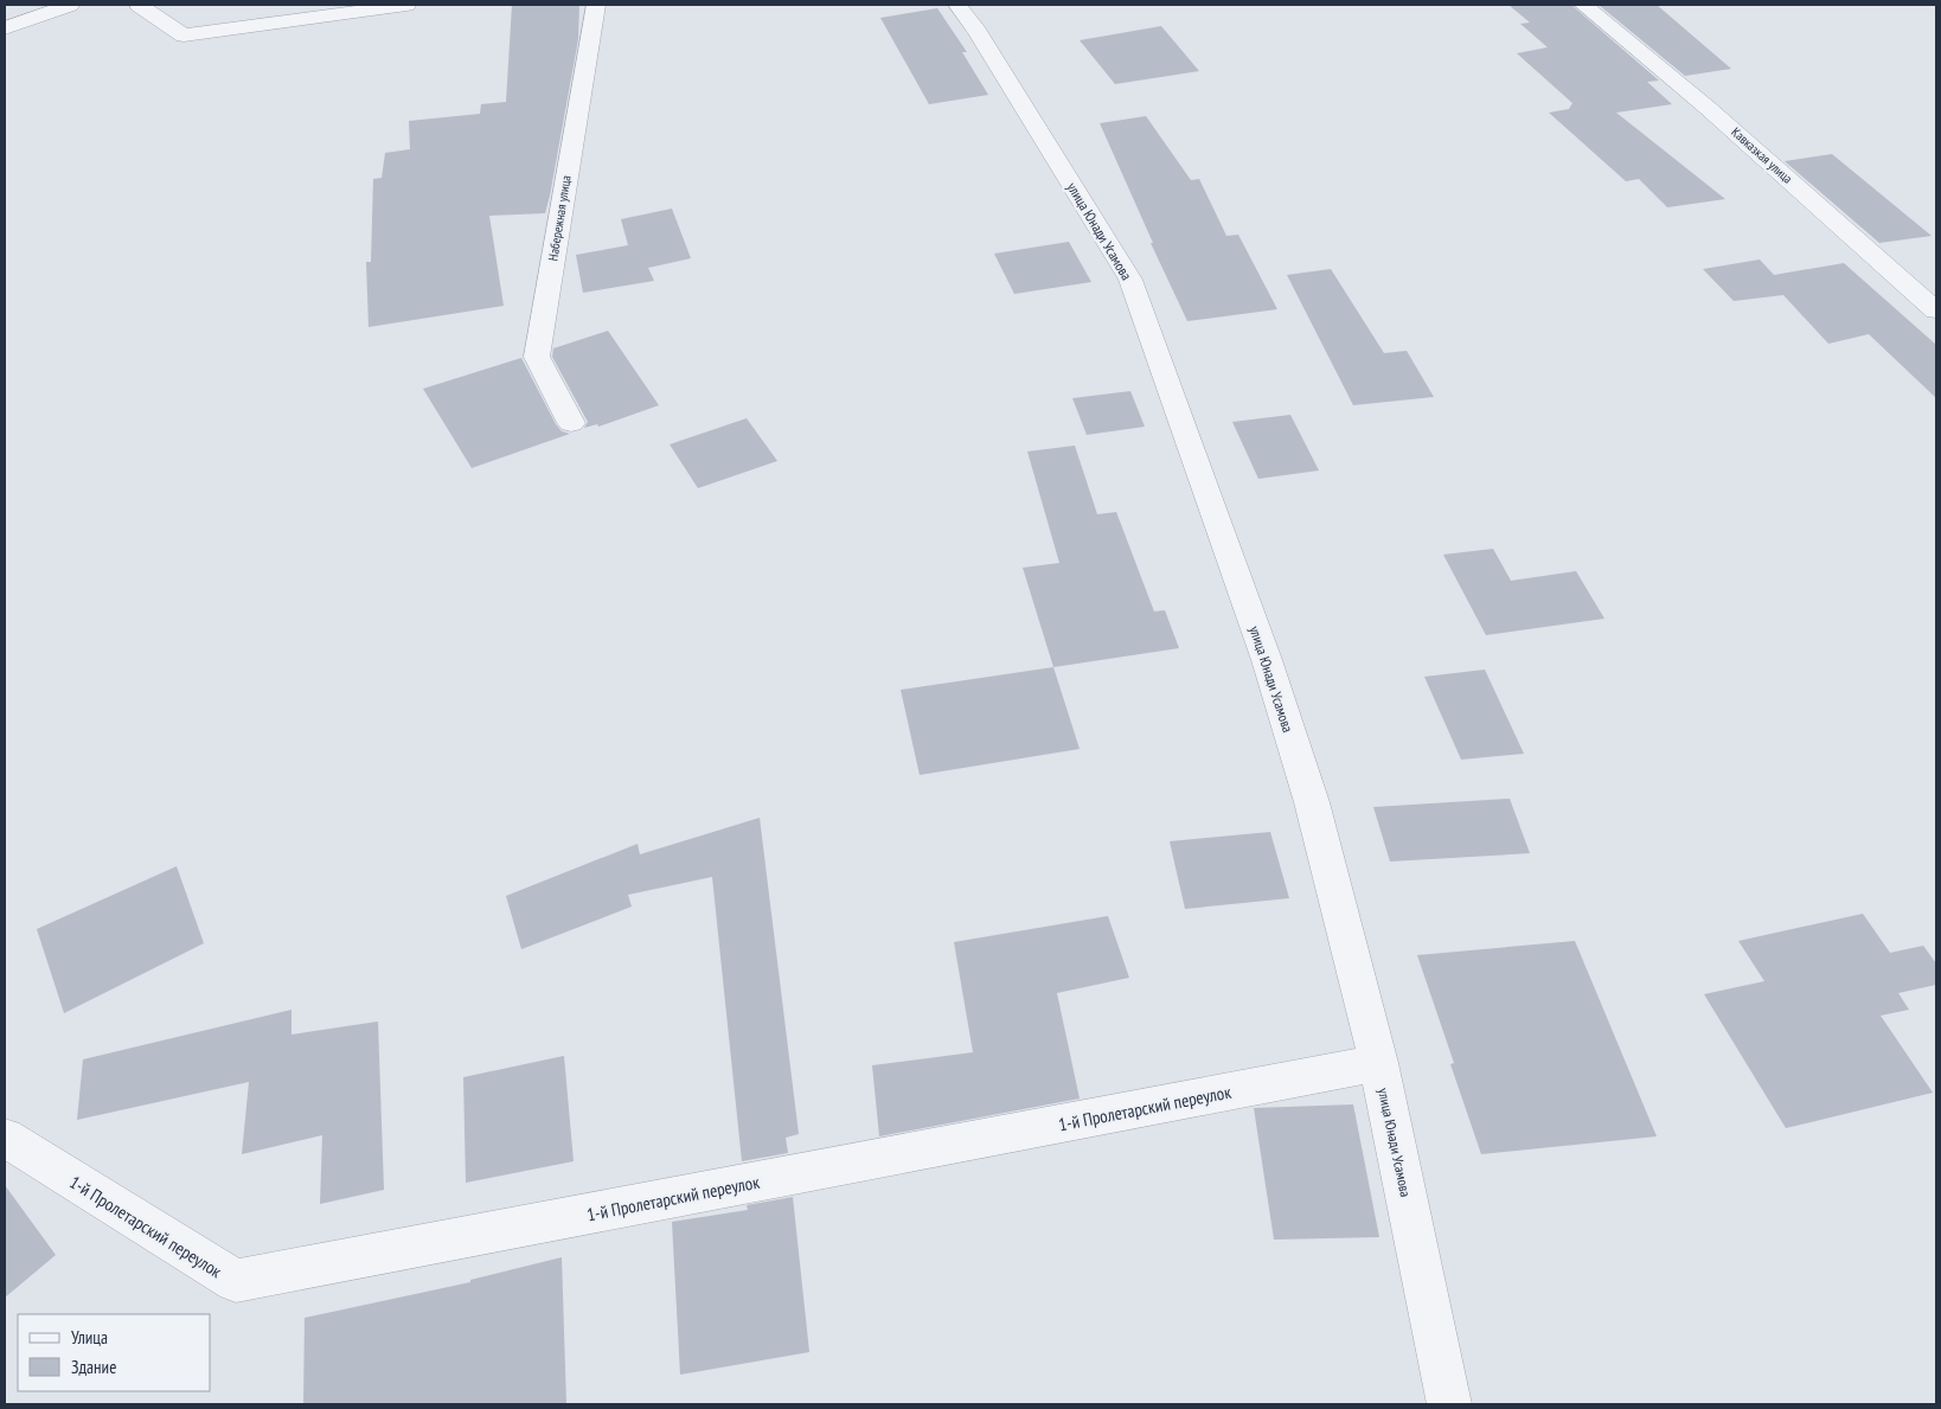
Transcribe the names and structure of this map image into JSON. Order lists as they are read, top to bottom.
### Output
{
  "streets": {
    "street": [
      "Кавказкая улица",
      "Набережная улица",
      "улица Юнади Усамова",
      "1-й Пролетарский переулок"
    ]
  },
  "crossings": [
    ["улица Юнади Усамова", "1-й Пролетарский переулок"]
  ],
  "legend": ["Улица", "Здание"]
}
